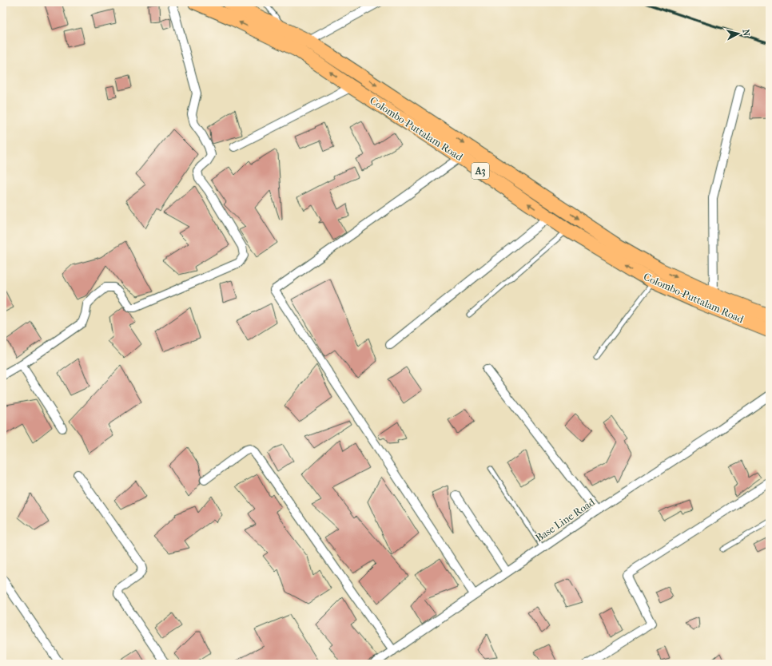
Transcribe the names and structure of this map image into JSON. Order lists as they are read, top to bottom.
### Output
{
  "streets": {
    "highway": ["Colombo-Puttalam Road", "A3"],
    "street": ["Base Line Road"]
  },
  "north": "right"
}
